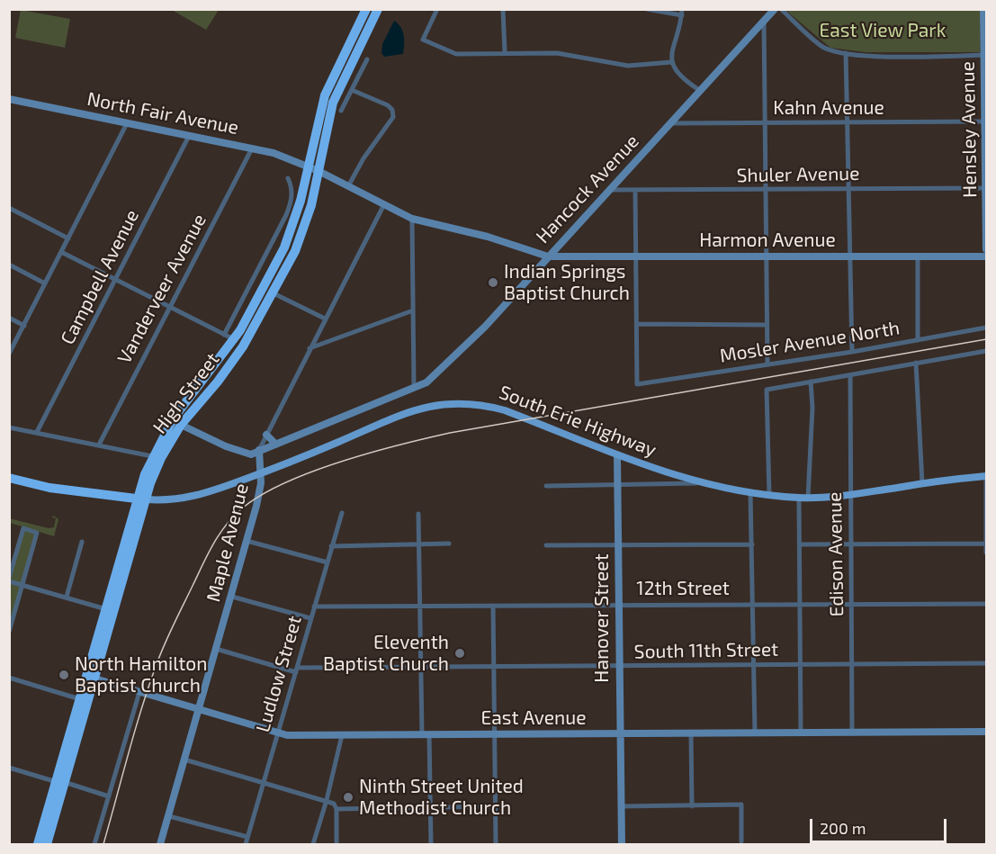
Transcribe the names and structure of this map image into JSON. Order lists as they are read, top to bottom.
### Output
{
  "streets": {
    "highway": ["High Street"],
    "main road": ["South Erie Highway"],
    "street": [
      "Kahn Avenue",
      "North Fair Avenue",
      "Hensley Avenue",
      "Shuler Avenue",
      "Hancock Avenue",
      "Harmon Avenue",
      "Campbell Avenue",
      "Vanderveer Avenue",
      "Mosler Avenue North",
      "Maple Avenue",
      "Edison Avenue",
      "12th Street",
      "Hanover Street",
      "South 11th Street",
      "Ludlow Street",
      "East Avenue"
    ]
  },
  "crossings": [
    ["Kahn Avenue", "Hensley Avenue"],
    ["Kahn Avenue", "Hancock Avenue"],
    ["North Fair Avenue", "Harmon Avenue"],
    ["North Fair Avenue", "Campbell Avenue"],
    ["North Fair Avenue", "Vanderveer Avenue"],
    ["North Fair Avenue", "High Street"],
    ["North Fair Avenue", "Maple Avenue"],
    ["Hensley Avenue", "Shuler Avenue"],
    ["Shuler Avenue", "Hancock Avenue"],
    ["Hancock Avenue", "Harmon Avenue"],
    ["Hancock Avenue", "High Street"],
    ["Hancock Avenue", "Maple Avenue"],
    ["High Street", "South Erie Highway"],
    ["High Street", "East Avenue"],
    ["South Erie Highway", "Maple Avenue"],
    ["South Erie Highway", "Edison Avenue"],
    ["South Erie Highway", "Hanover Street"],
    ["Maple Avenue", "South 11th Street"],
    ["Maple Avenue", "East Avenue"],
    ["Edison Avenue", "12th Street"],
    ["Edison Avenue", "South 11th Street"],
    ["Edison Avenue", "East Avenue"],
    ["12th Street", "Hanover Street"],
    ["12th Street", "Ludlow Street"],
    ["Hanover Street", "South 11th Street"],
    ["Hanover Street", "East Avenue"],
    ["South 11th Street", "Ludlow Street"],
    ["Ludlow Street", "East Avenue"]
  ],
  "parks": ["East View Park"],
  "places": [
    "Indian Springs Baptist Church",
    "Eleventh Baptist Church",
    "North Hamilton Baptist Church",
    "Ninth Street United Methodist Church"
  ],
  "scale_bar": "200 m"
}
